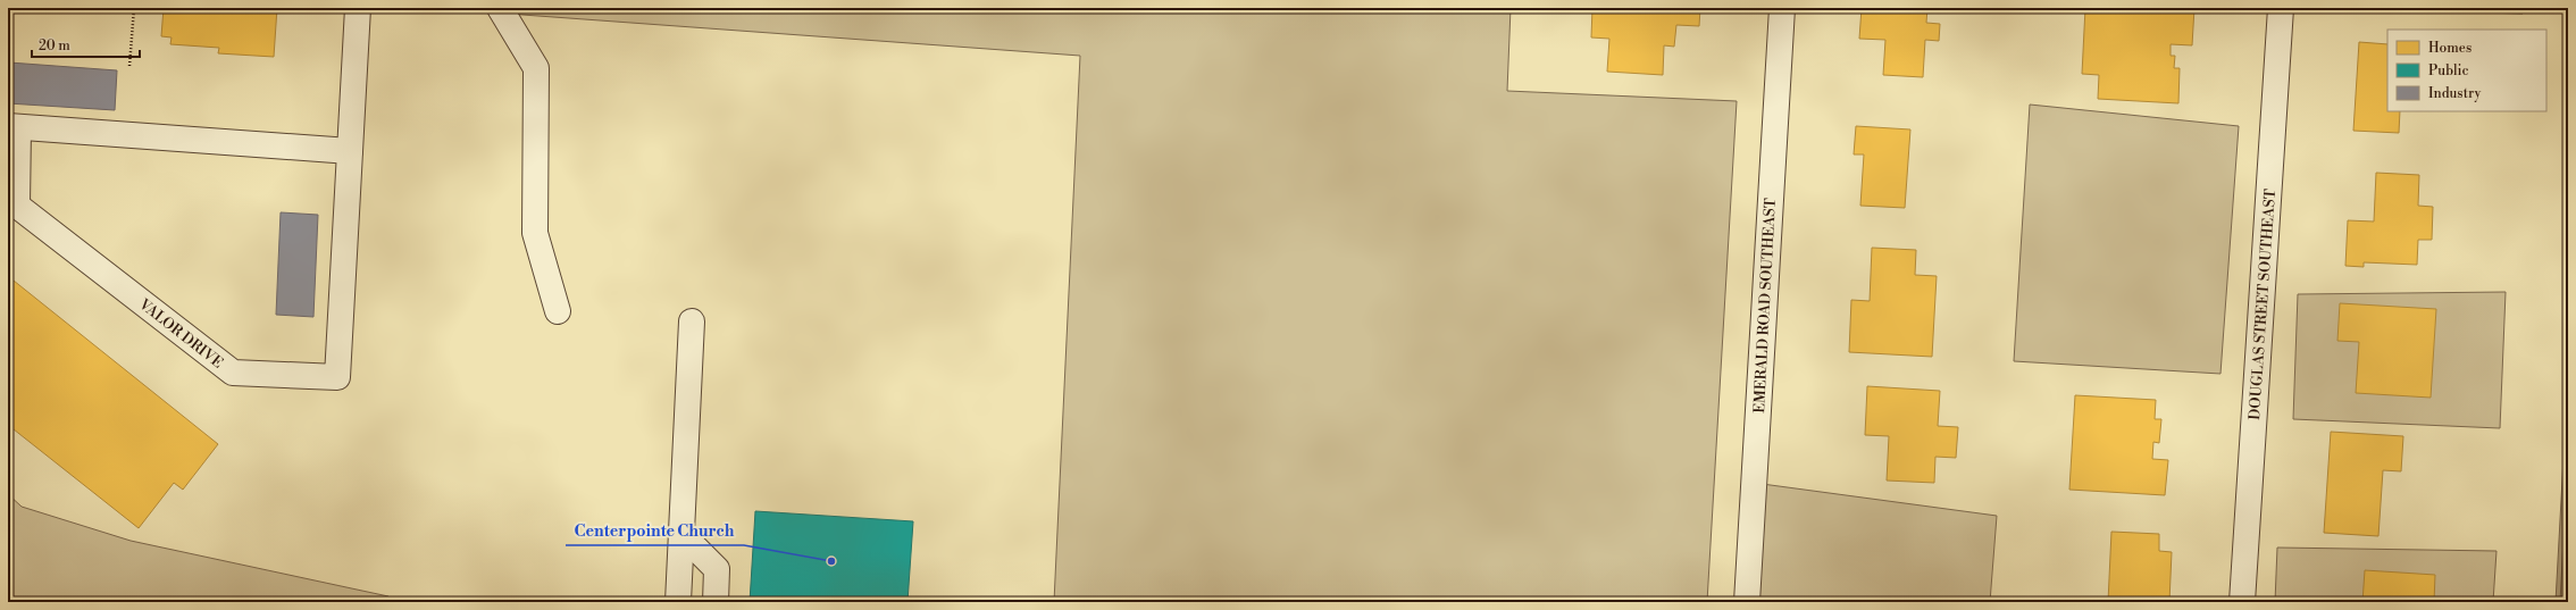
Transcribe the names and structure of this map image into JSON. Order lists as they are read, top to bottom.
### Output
{
  "streets": {
    "street": ["DOUGLAS STREET SOUTHEAST", "EMERALD ROAD SOUTHEAST", "VALOR DRIVE"]
  },
  "places": ["Centerpointe Church"],
  "legend": ["Homes", "Public", "Industry"],
  "scale_bar": "20 m"
}
